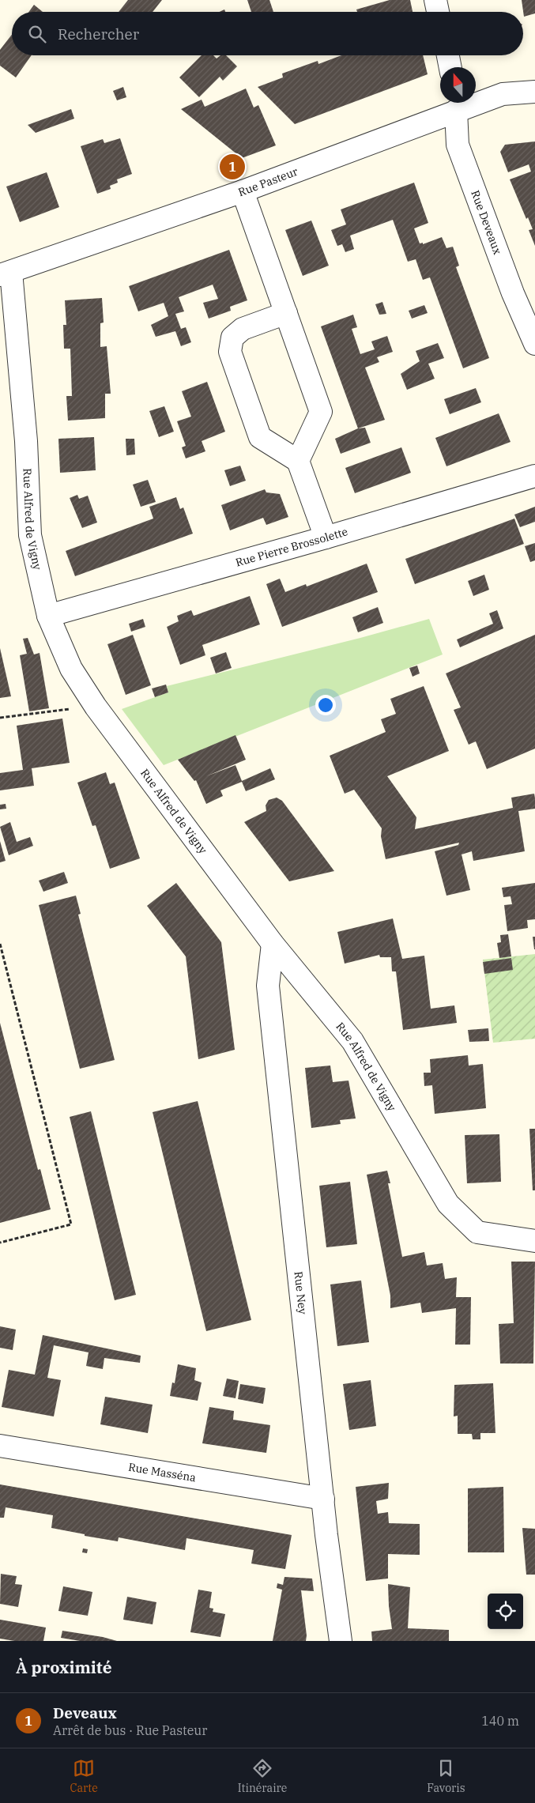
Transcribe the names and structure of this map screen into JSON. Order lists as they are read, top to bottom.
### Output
{
  "streets": {
    "street": [
      "Rue Pasteur",
      "Rue Deveaux",
      "Rue Alfred de Vigny",
      "Rue Pierre Brossolette",
      "Rue Ney",
      "Rue Masséna"
    ]
  },
  "crossings": [
    ["Rue Pasteur", "Rue Deveaux"],
    ["Rue Pasteur", "Rue Alfred de Vigny"],
    ["Rue Alfred de Vigny", "Rue Pierre Brossolette"],
    ["Rue Alfred de Vigny", "Rue Ney"],
    ["Rue Ney", "Rue Masséna"]
  ],
  "north": "top",
  "page": {
    "search": "Rechercher",
    "pins": "1",
    "heading": "À proximité",
    "list": [
      {
        "mark": "1",
        "name": "Deveaux",
        "note": "Arrêt de bus · Rue Pasteur",
        "value": "140 m"
      }
    ],
    "nav": ["Carte", "Itinéraire", "Favoris"]
  }
}
